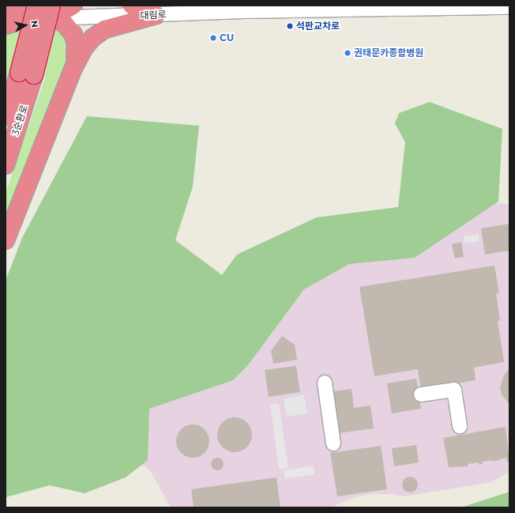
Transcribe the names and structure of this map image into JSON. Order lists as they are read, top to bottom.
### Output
{
  "streets": {
    "highway": ["3순환로"],
    "street": ["대림로"]
  },
  "places": ["석판교차로", "CU", "권태문카종합병원"],
  "north": "right"
}
